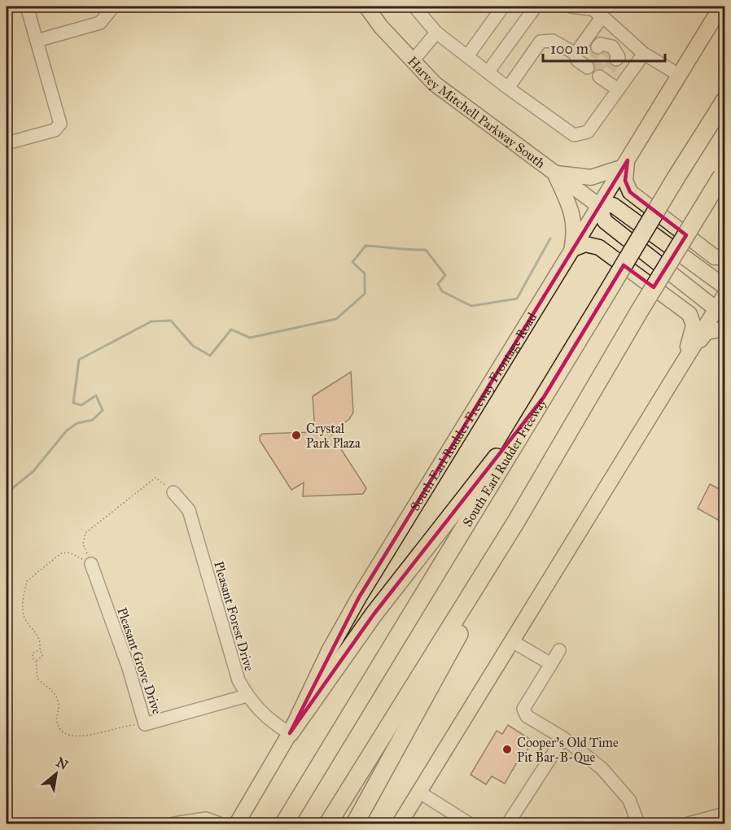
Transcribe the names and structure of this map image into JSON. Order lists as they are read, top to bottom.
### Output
{
  "streets": {
    "highway": ["South Earl Rudder Freeway"],
    "main road": ["Harvey Mitchell Parkway South", "South Earl Rudder Freeway Frontage Road"],
    "street": ["Pleasant Forest Drive", "Pleasant Grove Drive"]
  },
  "crossings": [
    ["Harvey Mitchell Parkway South", "South Earl Rudder Freeway Frontage Road"],
    ["South Earl Rudder Freeway Frontage Road", "Pleasant Forest Drive"],
    ["Pleasant Forest Drive", "Pleasant Grove Drive"]
  ],
  "places": ["Crystal Park Plaza", "Cooper's Old Time Pit Bar-B-Que"],
  "scale_bar": "100 m",
  "north": "top right"
}
